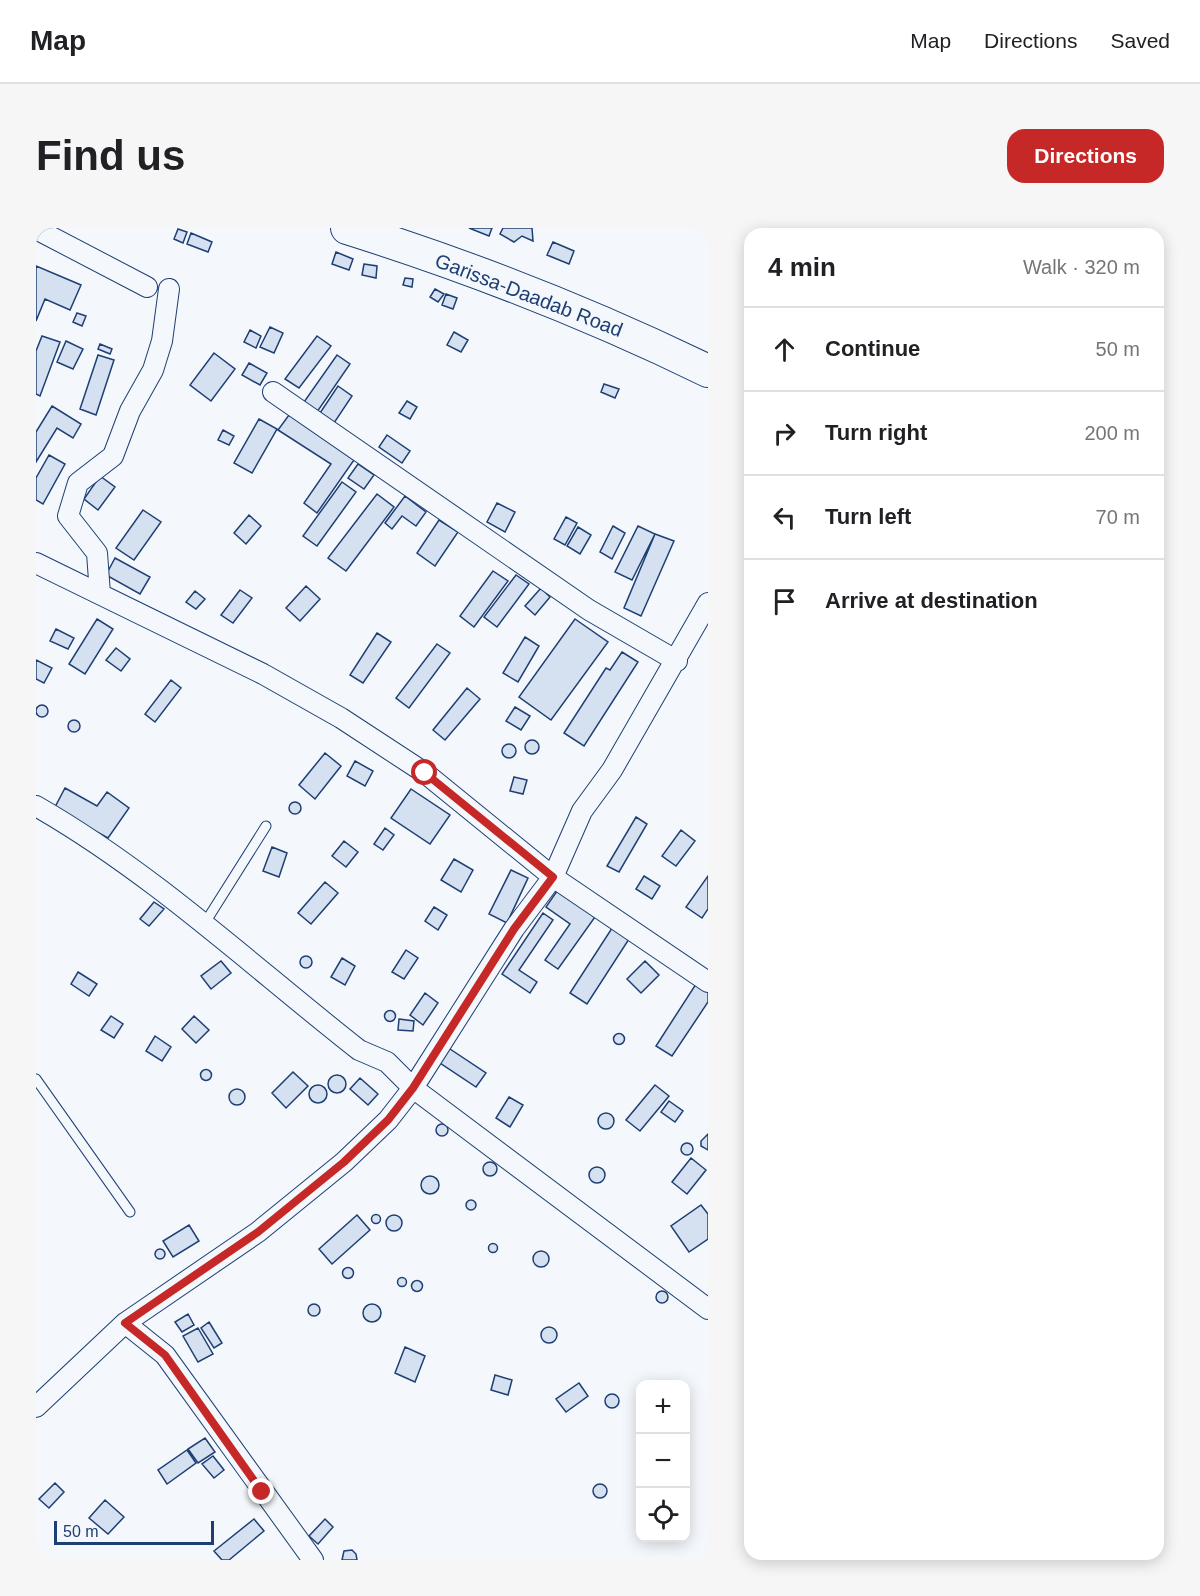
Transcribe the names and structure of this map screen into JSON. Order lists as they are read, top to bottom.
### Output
{
  "streets": {
    "highway": ["Garissa-Daadab Road"]
  },
  "scale_bar": "50 m",
  "page": {
    "header": "Map",
    "nav": ["Map", "Directions", "Saved"],
    "buttons": "Directions",
    "title": "Find us",
    "heading": ["4 min", "Walk · 320 m"],
    "list": [
      ["Continue", "50 m"],
      ["Turn right", "200 m"],
      ["Turn left", "70 m"],
      "Arrive at destination"
    ],
    "map_buttons": ["+", "−"],
    "scale": "50 m"
  }
}
